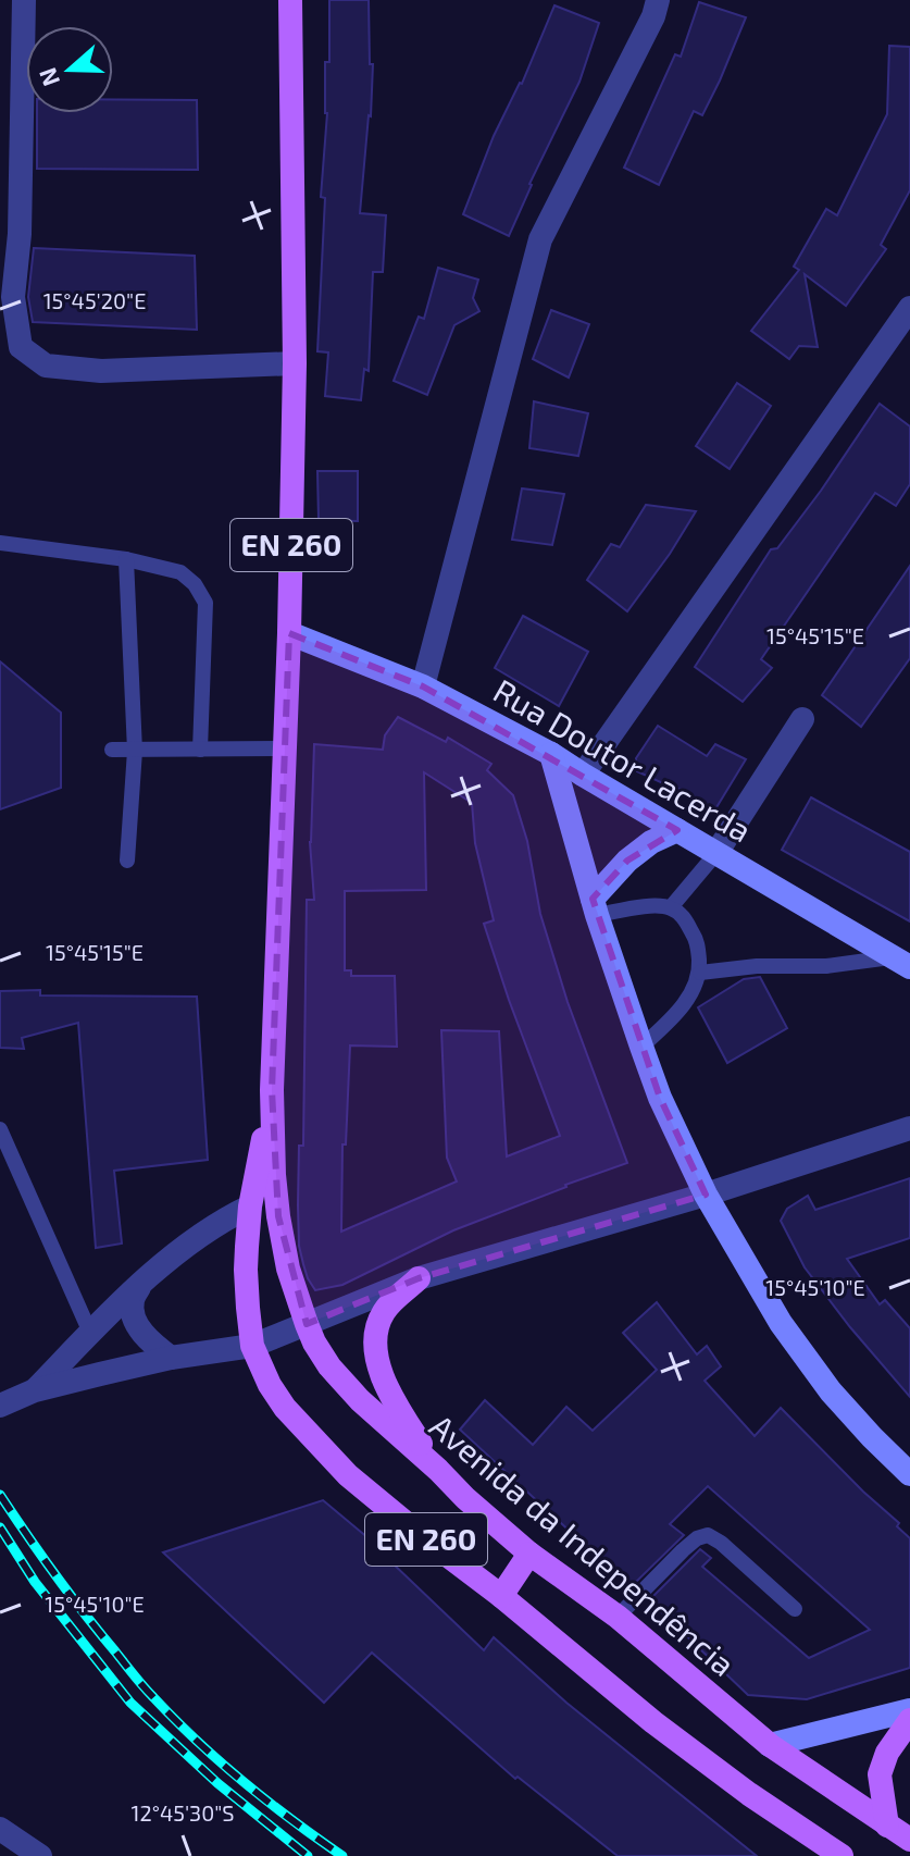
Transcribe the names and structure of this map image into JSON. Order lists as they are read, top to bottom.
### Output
{
  "streets": {
    "main road": ["EN 260", "Rua Doutor Lacerda", "Avenida da Independência"]
  },
  "crossings": [
    ["EN 260", "Rua Doutor Lacerda"],
    ["EN 260", "Avenida da Independência"]
  ],
  "north": "left",
  "coordinates": [
    "15°45'20\"E",
    "15°45'15\"E",
    "15°45'10\"E",
    "12°45'30\"S"
  ]
}
